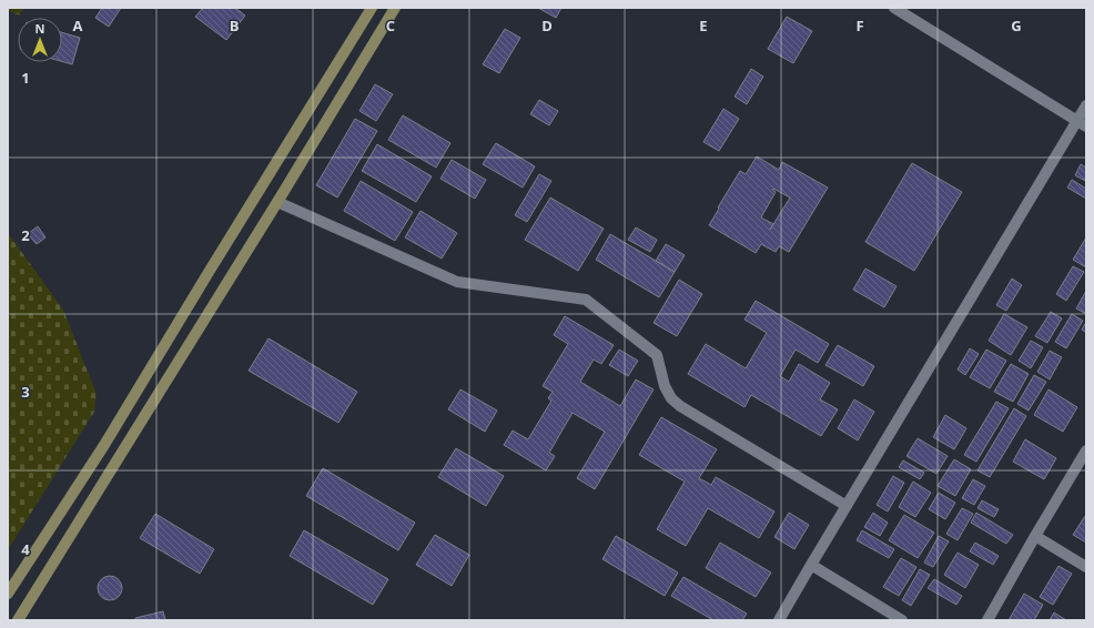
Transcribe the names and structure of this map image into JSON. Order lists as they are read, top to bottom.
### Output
{
  "north": "top",
  "grid": {
    "columns": [
      "A",
      "B",
      "C",
      "D",
      "E",
      "F",
      "G"
    ],
    "rows": [
      "1",
      "2",
      "3",
      "4"
    ]
  }
}
